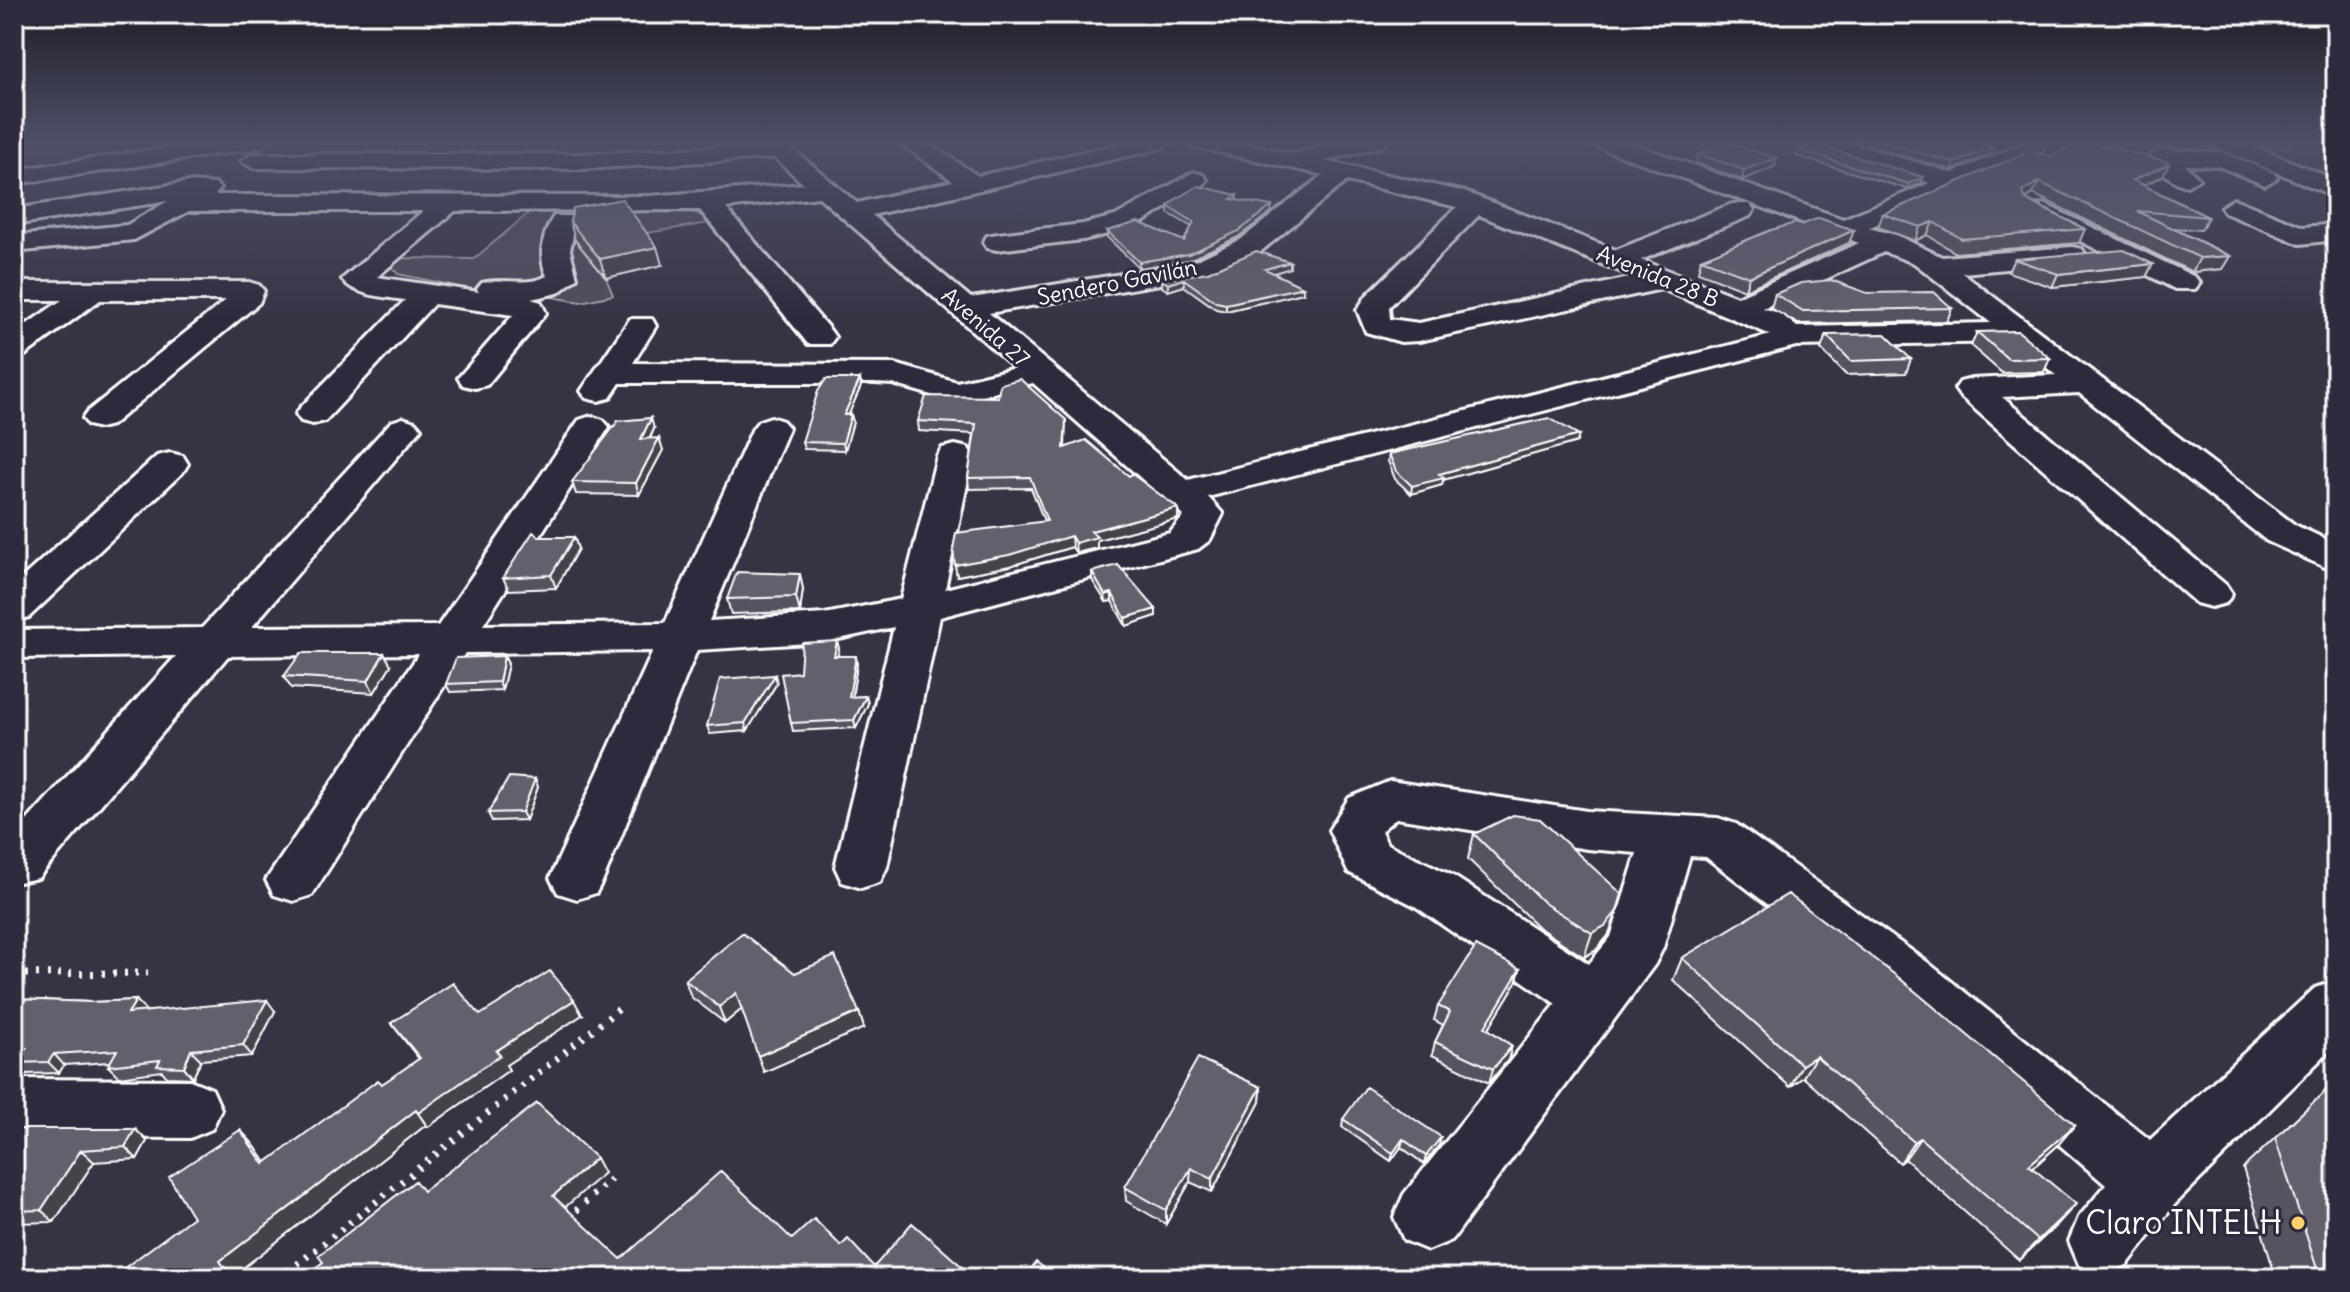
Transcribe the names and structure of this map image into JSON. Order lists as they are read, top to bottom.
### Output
{
  "streets": {
    "street": ["Avenida 28 B", "Sendero Gavilán", "Avenida 27"]
  },
  "crossings": [
    ["Sendero Gavilán", "Avenida 27"]
  ],
  "places": ["Claro INTELH"]
}
